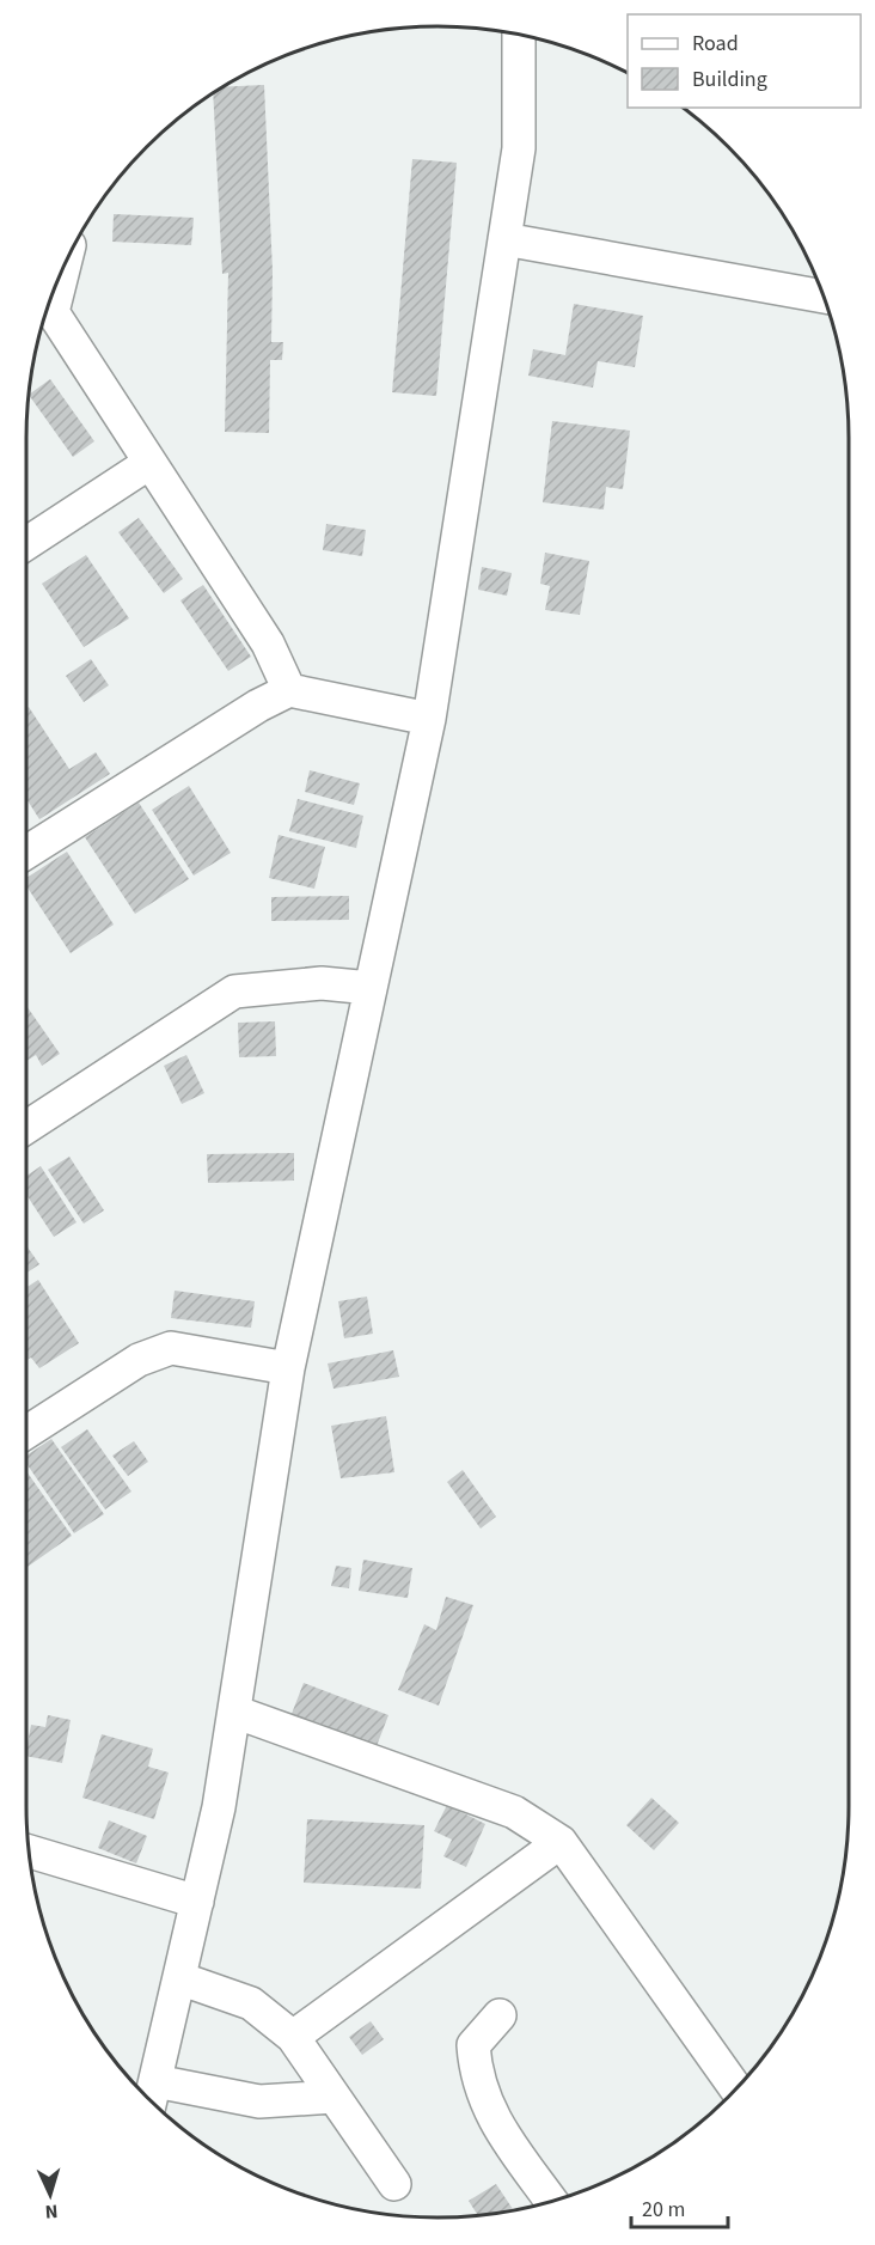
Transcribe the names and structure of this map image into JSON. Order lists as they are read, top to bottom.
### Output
{
  "legend": ["Road", "Building"],
  "scale_bar": "20 m",
  "north": "bottom"
}
